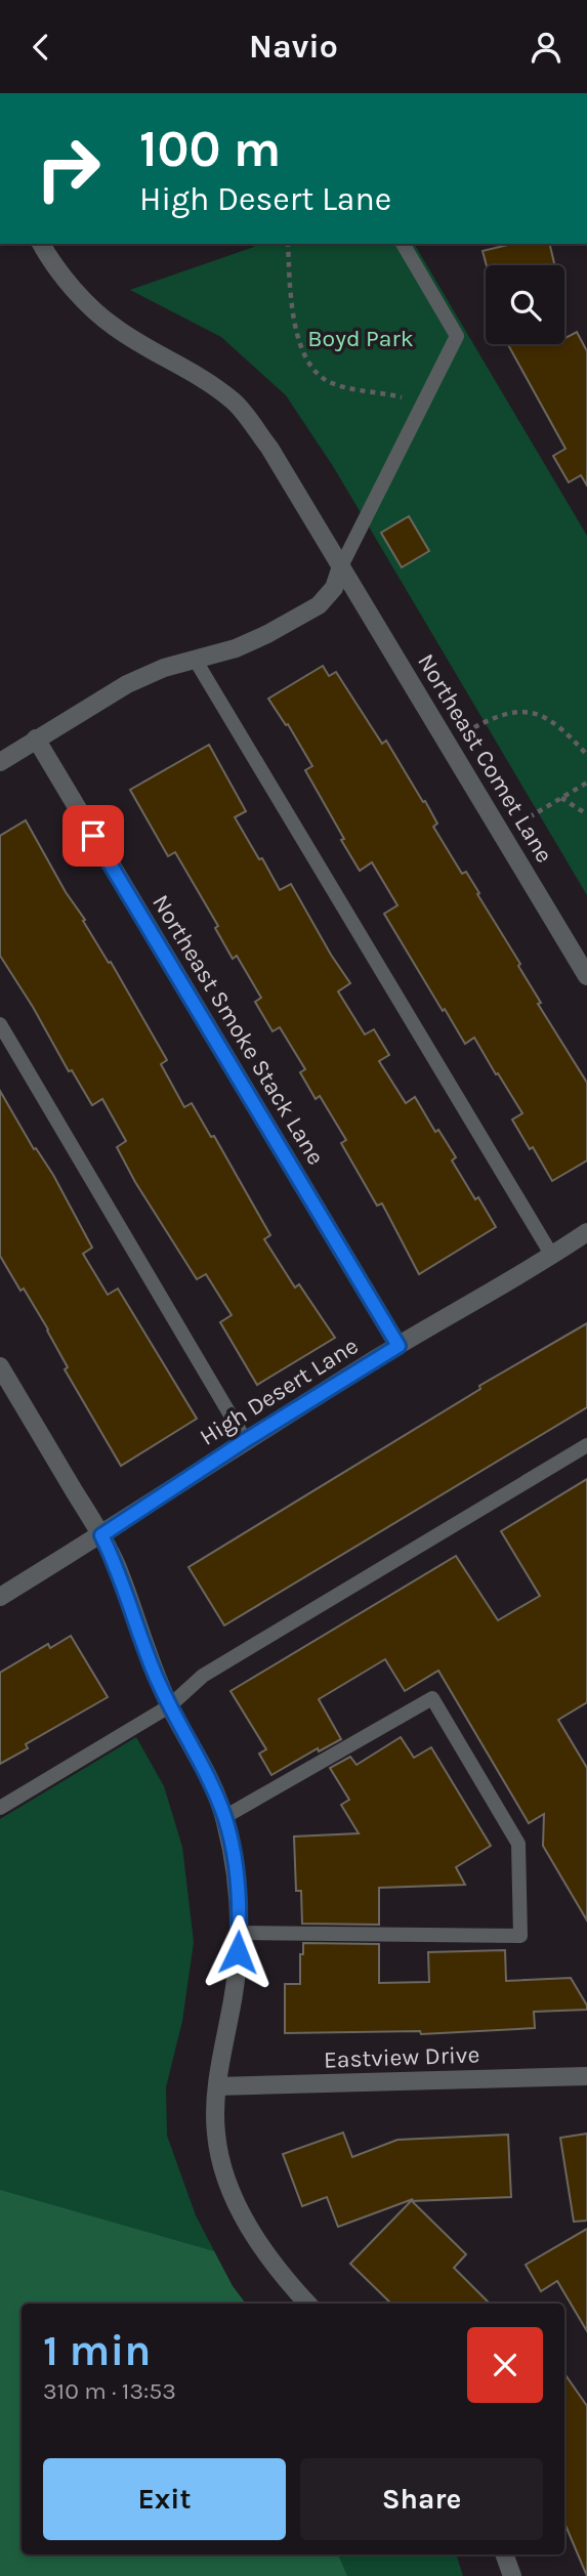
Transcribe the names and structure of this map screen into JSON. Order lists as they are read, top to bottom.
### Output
{
  "streets": {
    "street": [
      "Northeast Comet Lane",
      "Northeast Smoke Stack Lane",
      "High Desert Lane",
      "Eastview Drive"
    ]
  },
  "crossings": [
    ["Northeast Smoke Stack Lane", "High Desert Lane"]
  ],
  "parks": ["Boyd Park"],
  "page": {
    "header": "Navio",
    "turn": ["100 m", "High Desert Lane"],
    "heading": ["1 min", "310 m · 13:53"],
    "buttons": ["Exit", "Share"]
  }
}
